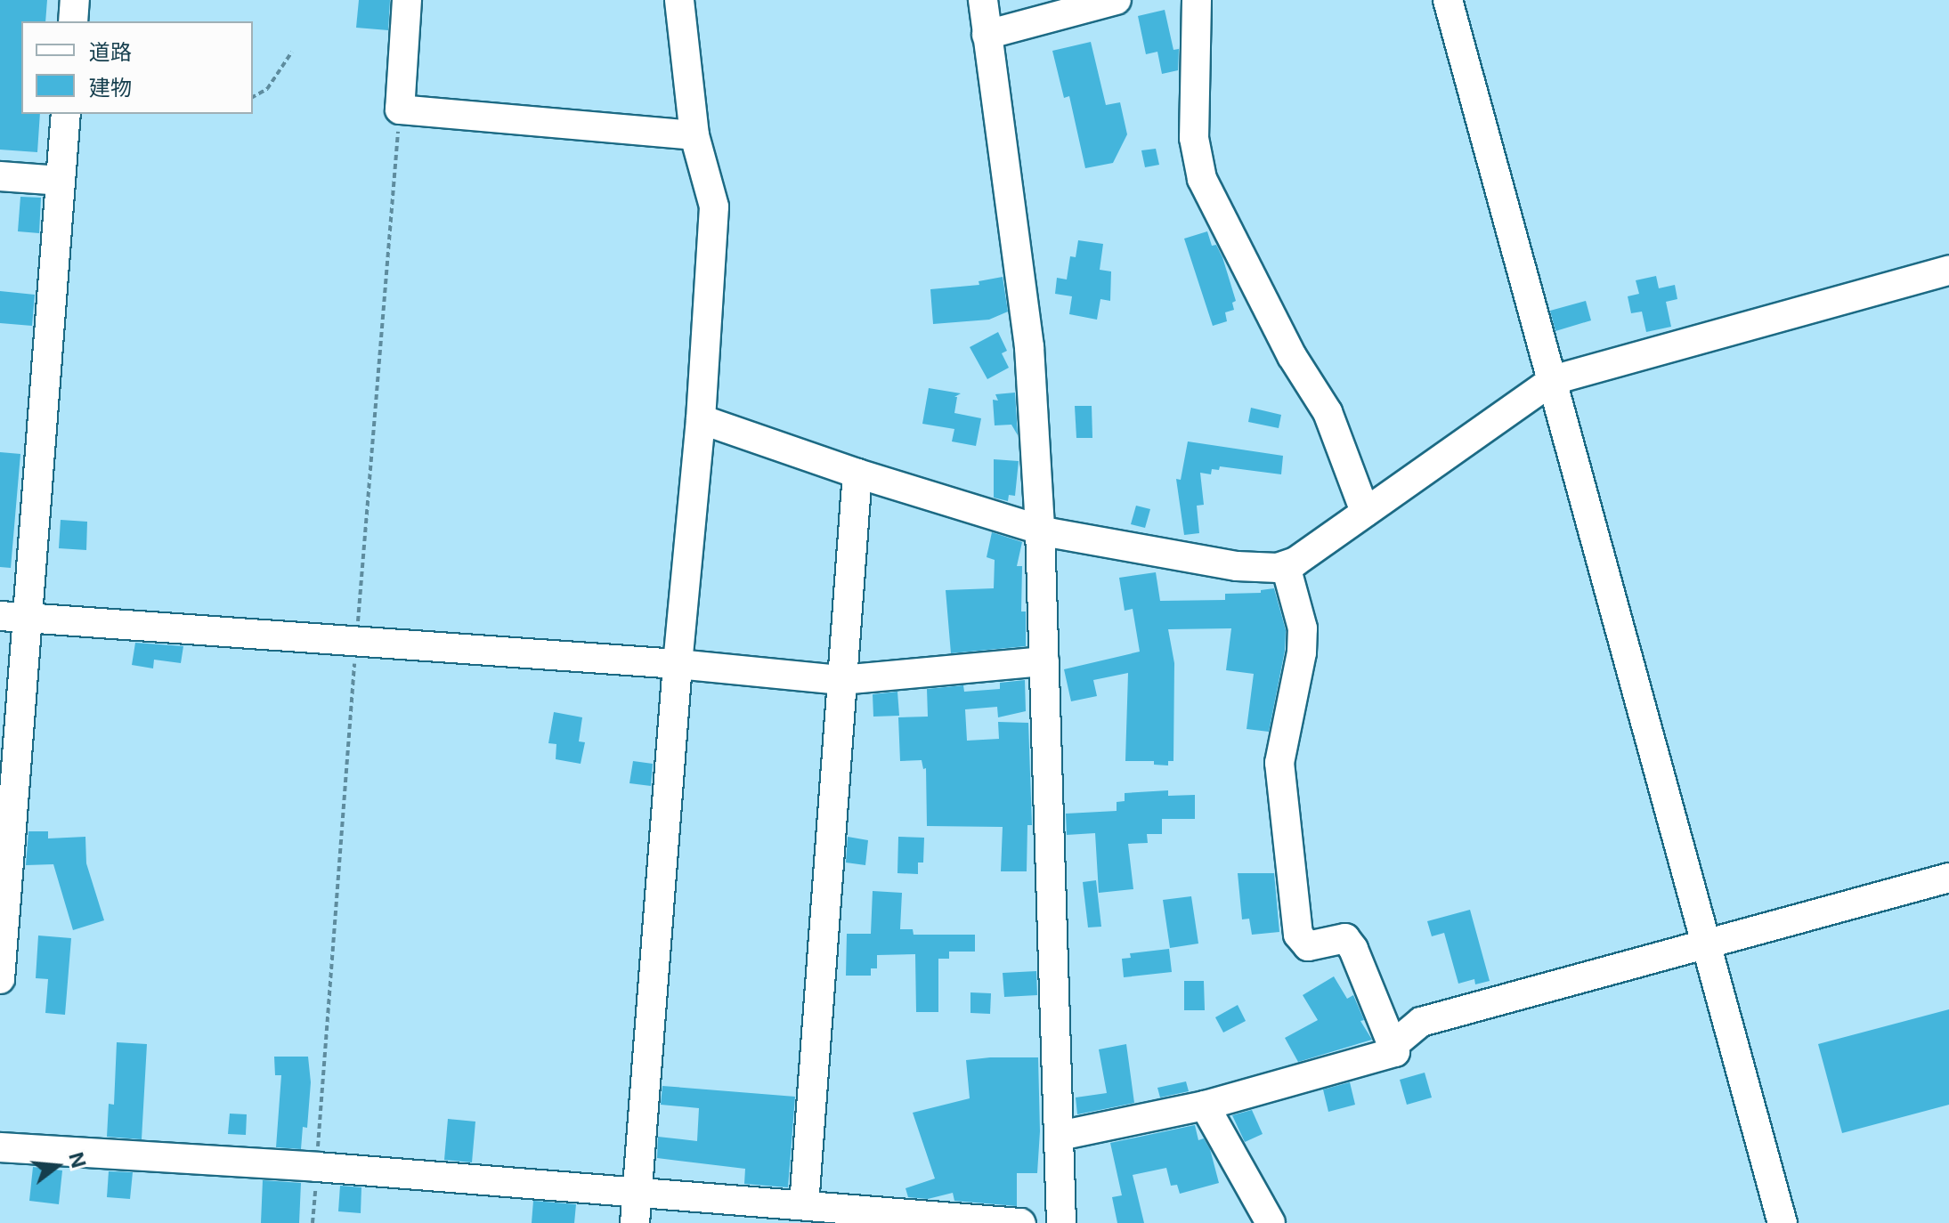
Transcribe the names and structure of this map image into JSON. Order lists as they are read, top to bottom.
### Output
{
  "legend": ["道路", "建物"],
  "north": "right"
}
